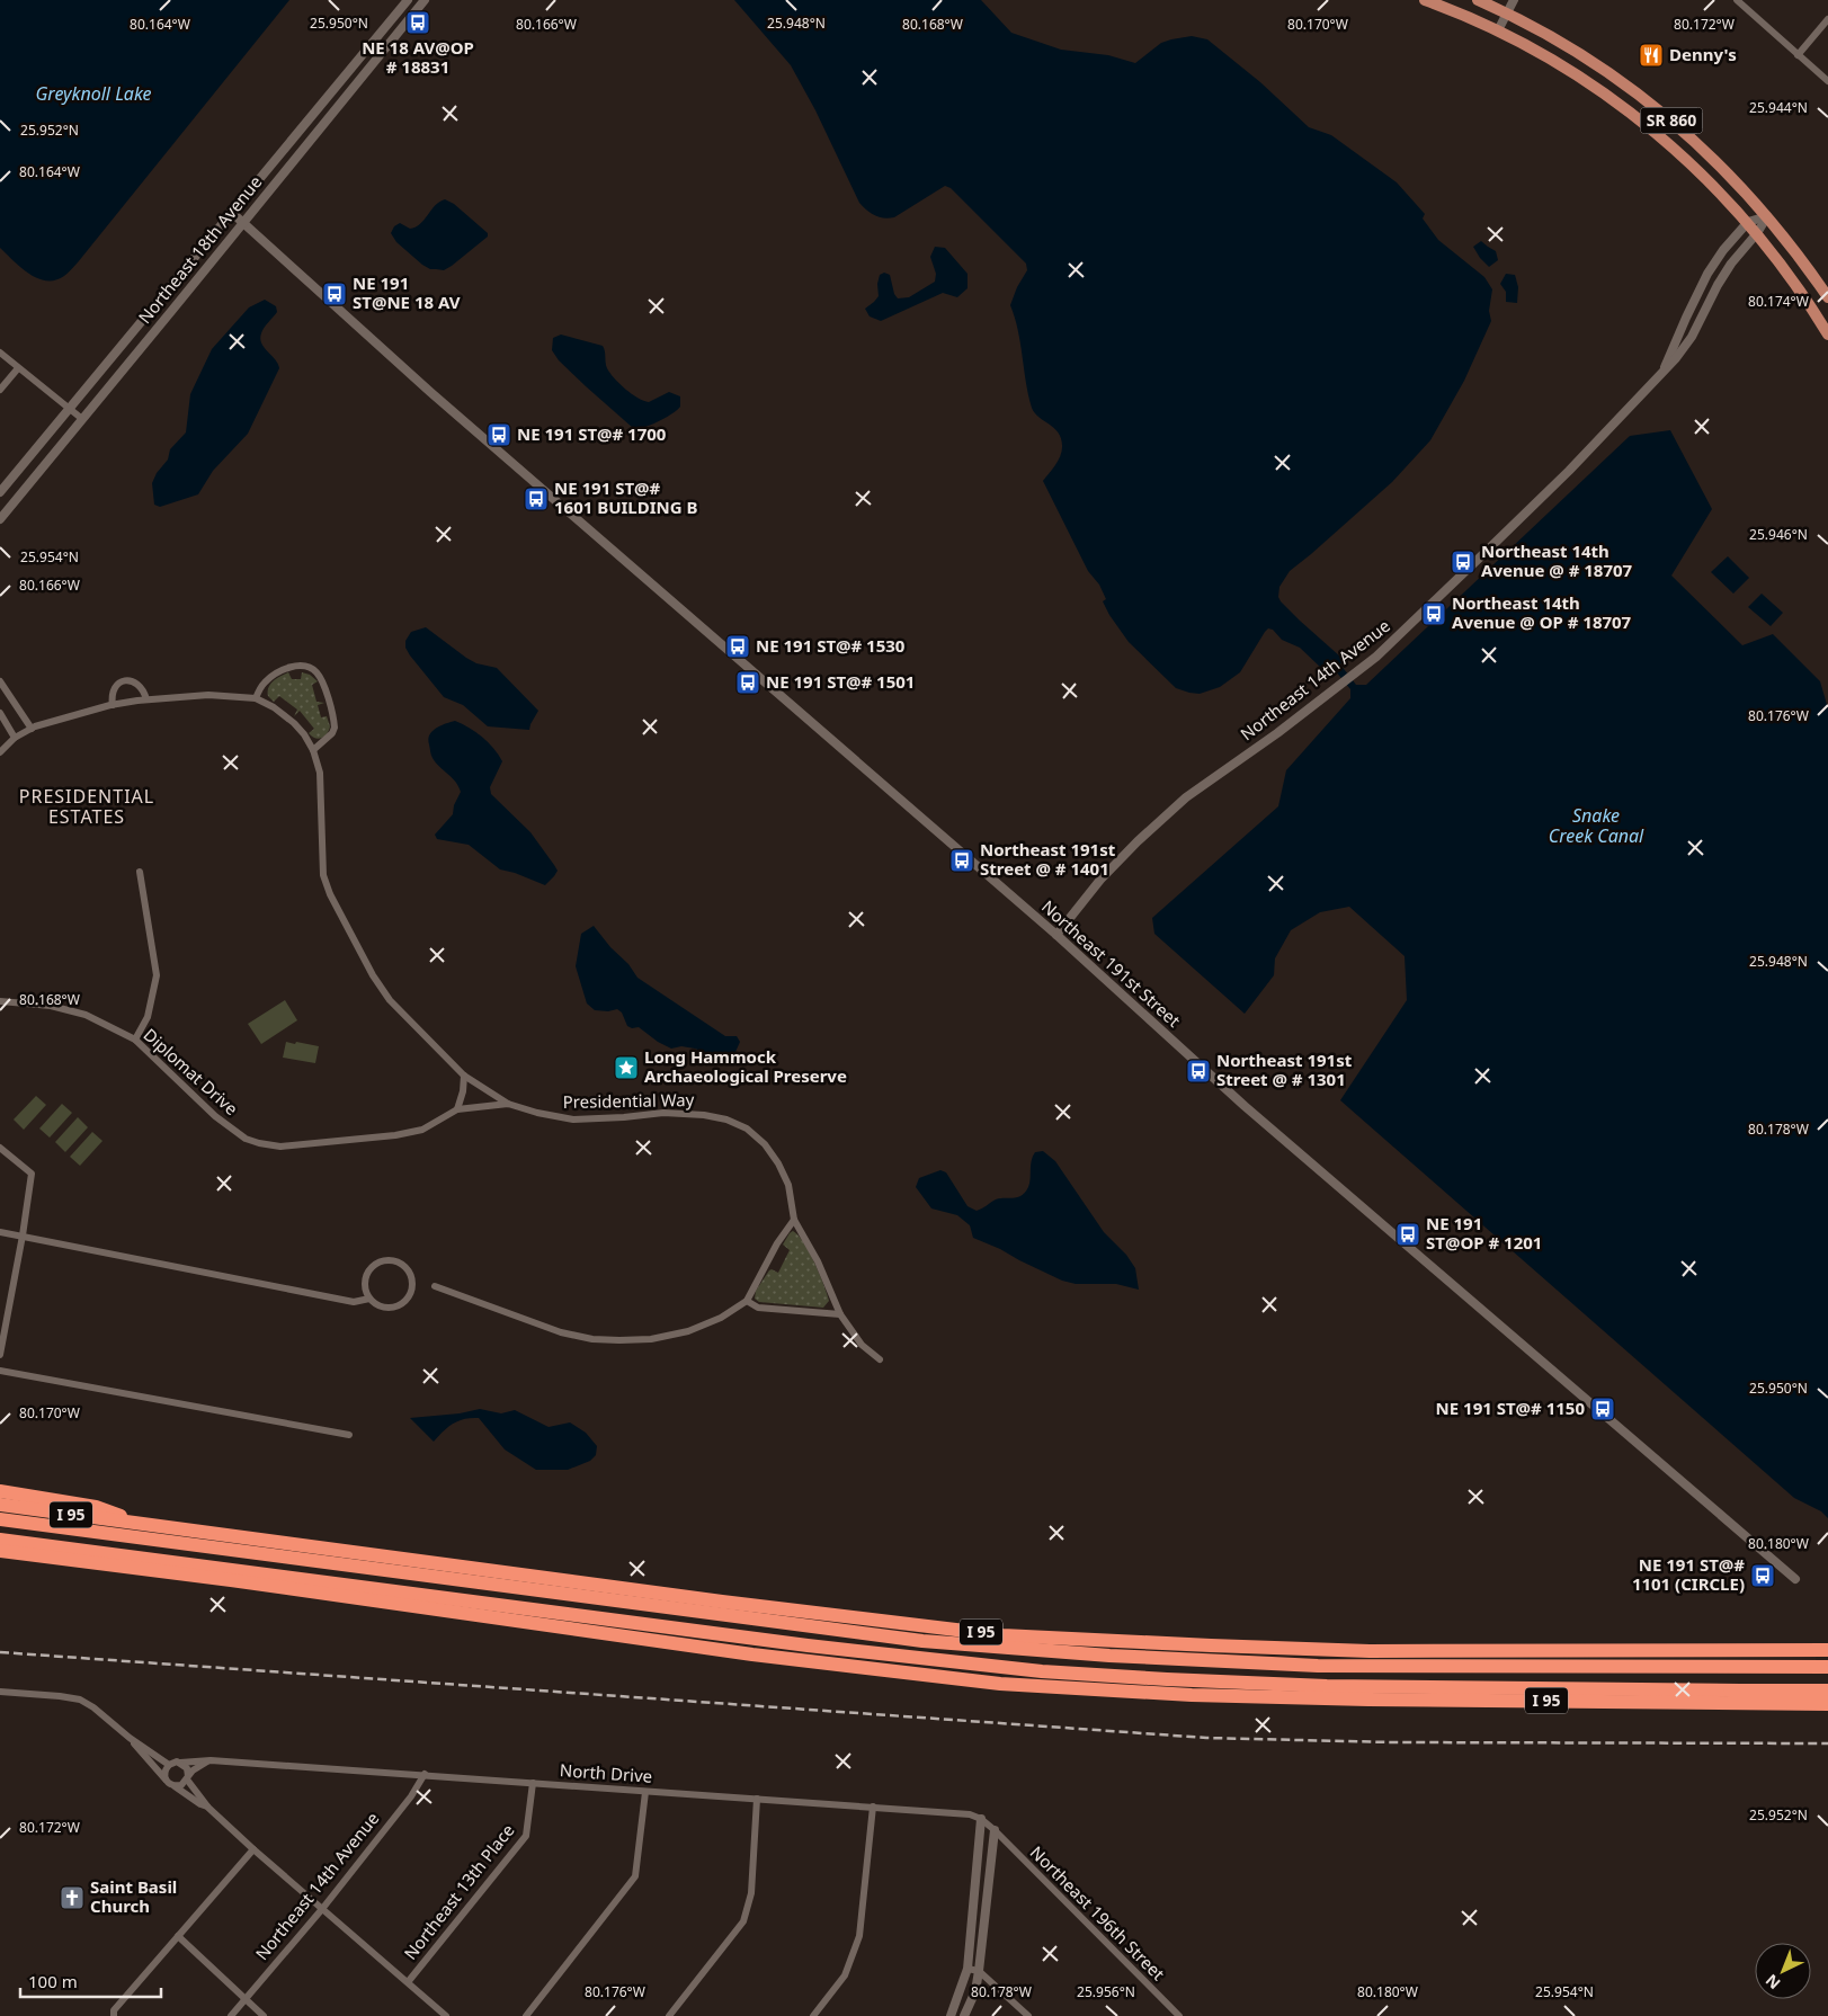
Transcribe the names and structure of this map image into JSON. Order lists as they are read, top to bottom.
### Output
{
  "streets": {
    "highway": ["I 95"],
    "main road": ["SR 860"],
    "street": [
      "Northeast 18th Avenue",
      "Northeast 14th Avenue",
      "Northeast 191st Street",
      "Diplomat Drive",
      "Presidential Way",
      "North Drive",
      "Northeast 13th Place",
      "Northeast 196th Street"
    ]
  },
  "crossings": [
    ["SR 860", "Northeast 14th Avenue"],
    ["Northeast 18th Avenue", "Northeast 191st Street"],
    ["Northeast 14th Avenue", "Northeast 191st Street"],
    ["Northeast 14th Avenue", "North Drive"],
    ["Diplomat Drive", "Presidential Way"],
    ["North Drive", "Northeast 13th Place"],
    ["North Drive", "Northeast 196th Street"]
  ],
  "districts": ["PRESIDENTIAL ESTATES"],
  "water": ["Greyknoll Lake", "Snake Creek Canal"],
  "places": {
    "bus stop": [
      "NE 18 AV@OP # 18831",
      "NE 191 ST@NE 18 AV",
      "NE 191 ST@# 1700",
      "NE 191 ST@# 1601 BUILDING B",
      "Northeast 14th Avenue @ # 18707",
      "Northeast 14th Avenue @ OP # 18707",
      "NE 191 ST@# 1530",
      "NE 191 ST@# 1501",
      "Northeast 191st Street @ # 1401",
      "Northeast 191st Street @ # 1301",
      "NE 191 ST@OP # 1201",
      "NE 191 ST@# 1150",
      "NE 191 ST@# 1101 (CIRCLE)"
    ],
    "restaurant": ["Denny's"],
    "place": ["Long Hammock Archaeological Preserve"],
    "church": ["Saint Basil Church"]
  },
  "scale_bar": "100 m",
  "north": "bottom left",
  "coordinates": [
    "25.950°N",
    "25.948°N",
    "80.164°W",
    "80.166°W",
    "80.168°W",
    "80.170°W",
    "80.172°W",
    "25.944°N",
    "25.952°N",
    "80.174°W",
    "25.946°N",
    "25.954°N",
    "80.176°W",
    "80.178°W",
    "80.180°W",
    "25.956°N"
  ]
}
